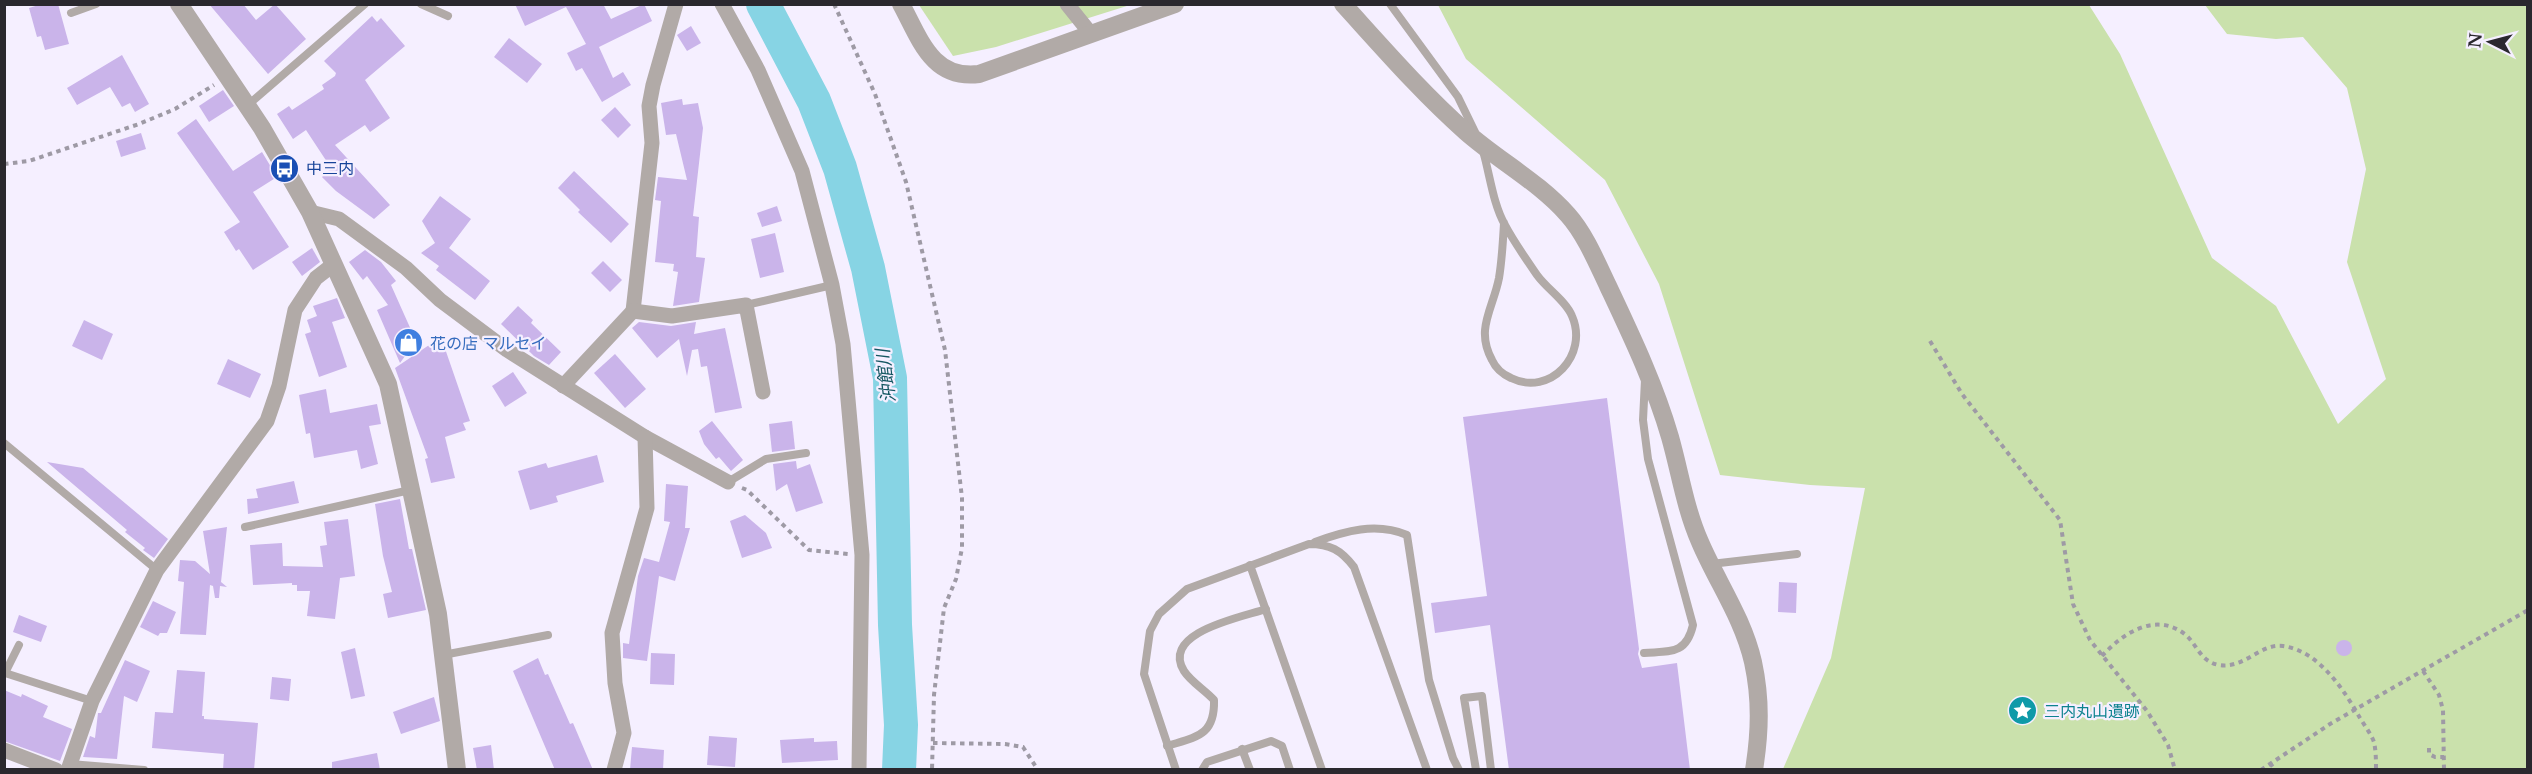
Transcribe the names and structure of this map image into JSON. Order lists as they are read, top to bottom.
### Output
{
  "water": ["沖館川"],
  "places": {
    "bus stop": ["中三内"],
    "shop": ["花の店 マルセイ"],
    "place": ["三内丸山遺跡"]
  },
  "north": "left"
}
